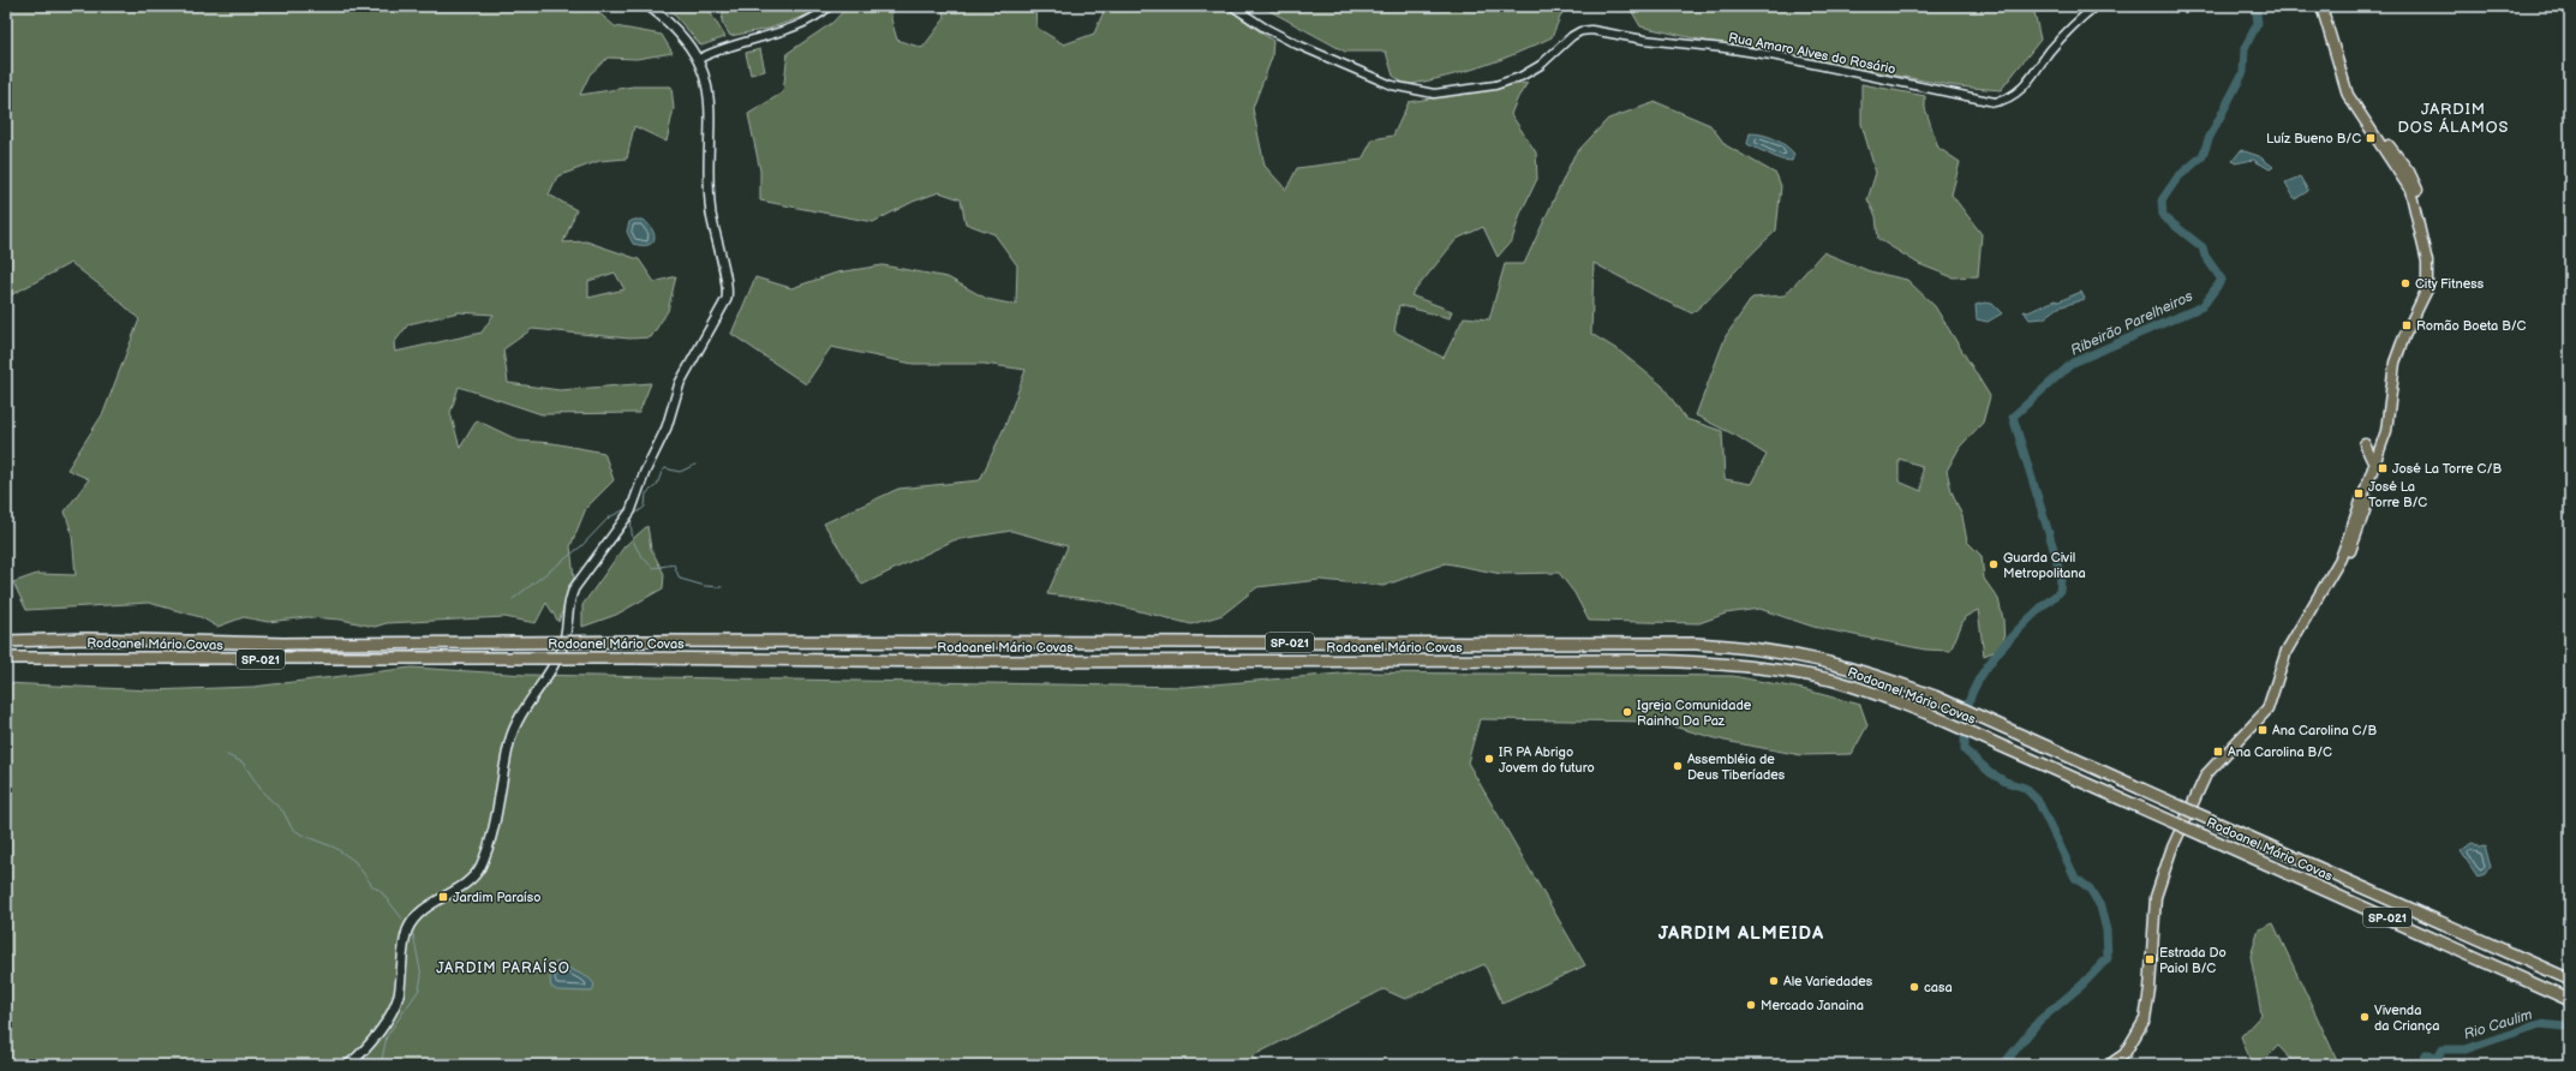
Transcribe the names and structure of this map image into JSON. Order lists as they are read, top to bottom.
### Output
{
  "streets": {
    "highway": ["SP-021", "Rodoanel Mário Covas"],
    "street": ["Rua Amaro Alves do Rosário"]
  },
  "districts": ["JARDIM DOS ÁLAMOS", "JARDIM ALMEIDA", "JARDIM PARAÍSO"],
  "water": ["Ribeirão Parelheiros", "Rio Caulim"],
  "places": {
    "transit": [
      "Luíz Bueno B/C",
      "Romão Boeta B/C",
      "José La Torre C/B",
      "José La Torre B/C",
      "Ana Carolina C/B",
      "Ana Carolina B/C",
      "Jardim Paraíso",
      "Estrada Do Paiol B/C"
    ],
    "other": [
      "City Fitness",
      "Guarda Civil Metropolitana",
      "Igreja Comunidade Rainha Da Paz",
      "IR PA Abrigo Jovem do futuro",
      "Assembléia de Deus Tiberíades",
      "Ale Variedades",
      "casa",
      "Mercado Janaina",
      "Vivenda da Criança"
    ]
  }
}
